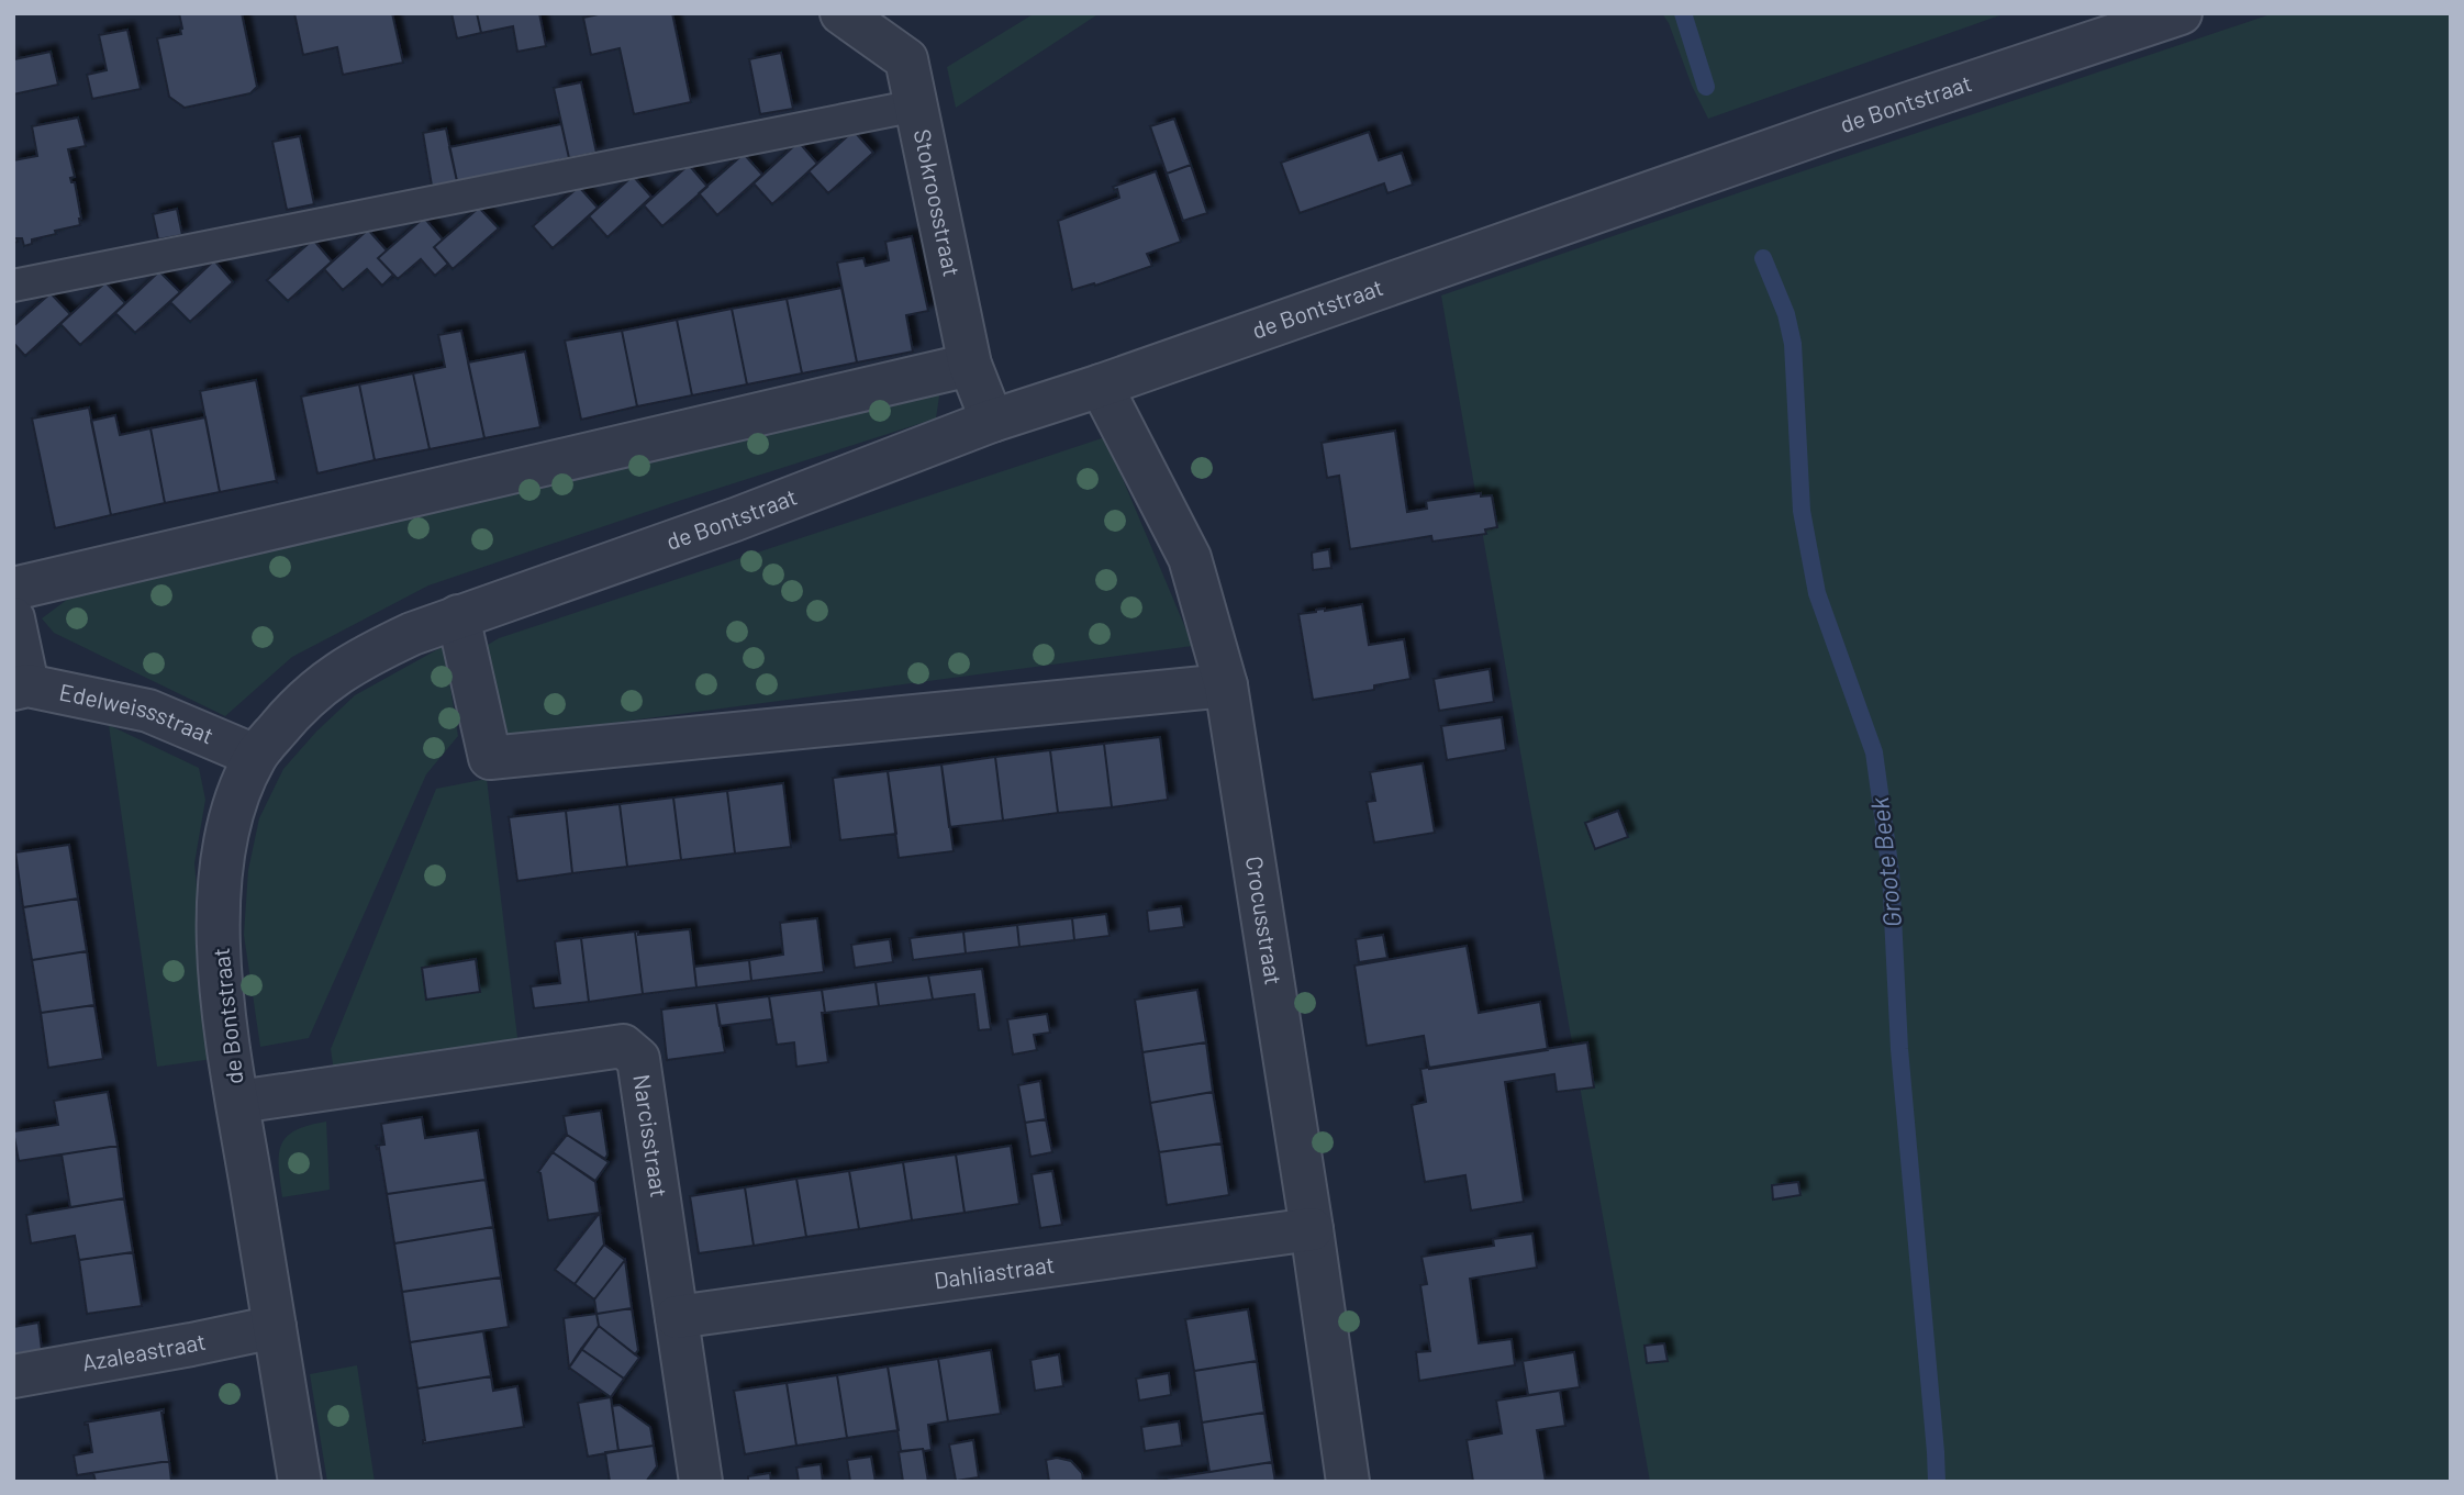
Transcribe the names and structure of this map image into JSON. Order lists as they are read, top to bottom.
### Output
{
  "streets": {
    "street": [
      "de Bontstraat",
      "Stokroosstraat",
      "Edelweissstraat",
      "Crocusstraat",
      "Narcisstraat",
      "Dahliastraat",
      "Azaleastraat"
    ]
  },
  "crossings": [
    ["de Bontstraat", "Stokroosstraat"],
    ["de Bontstraat", "Edelweissstraat"],
    ["de Bontstraat", "Crocusstraat"],
    ["de Bontstraat", "Narcisstraat"],
    ["de Bontstraat", "Azaleastraat"],
    ["Crocusstraat", "Dahliastraat"],
    ["Narcisstraat", "Dahliastraat"]
  ],
  "water": ["Groote Beek"]
}
